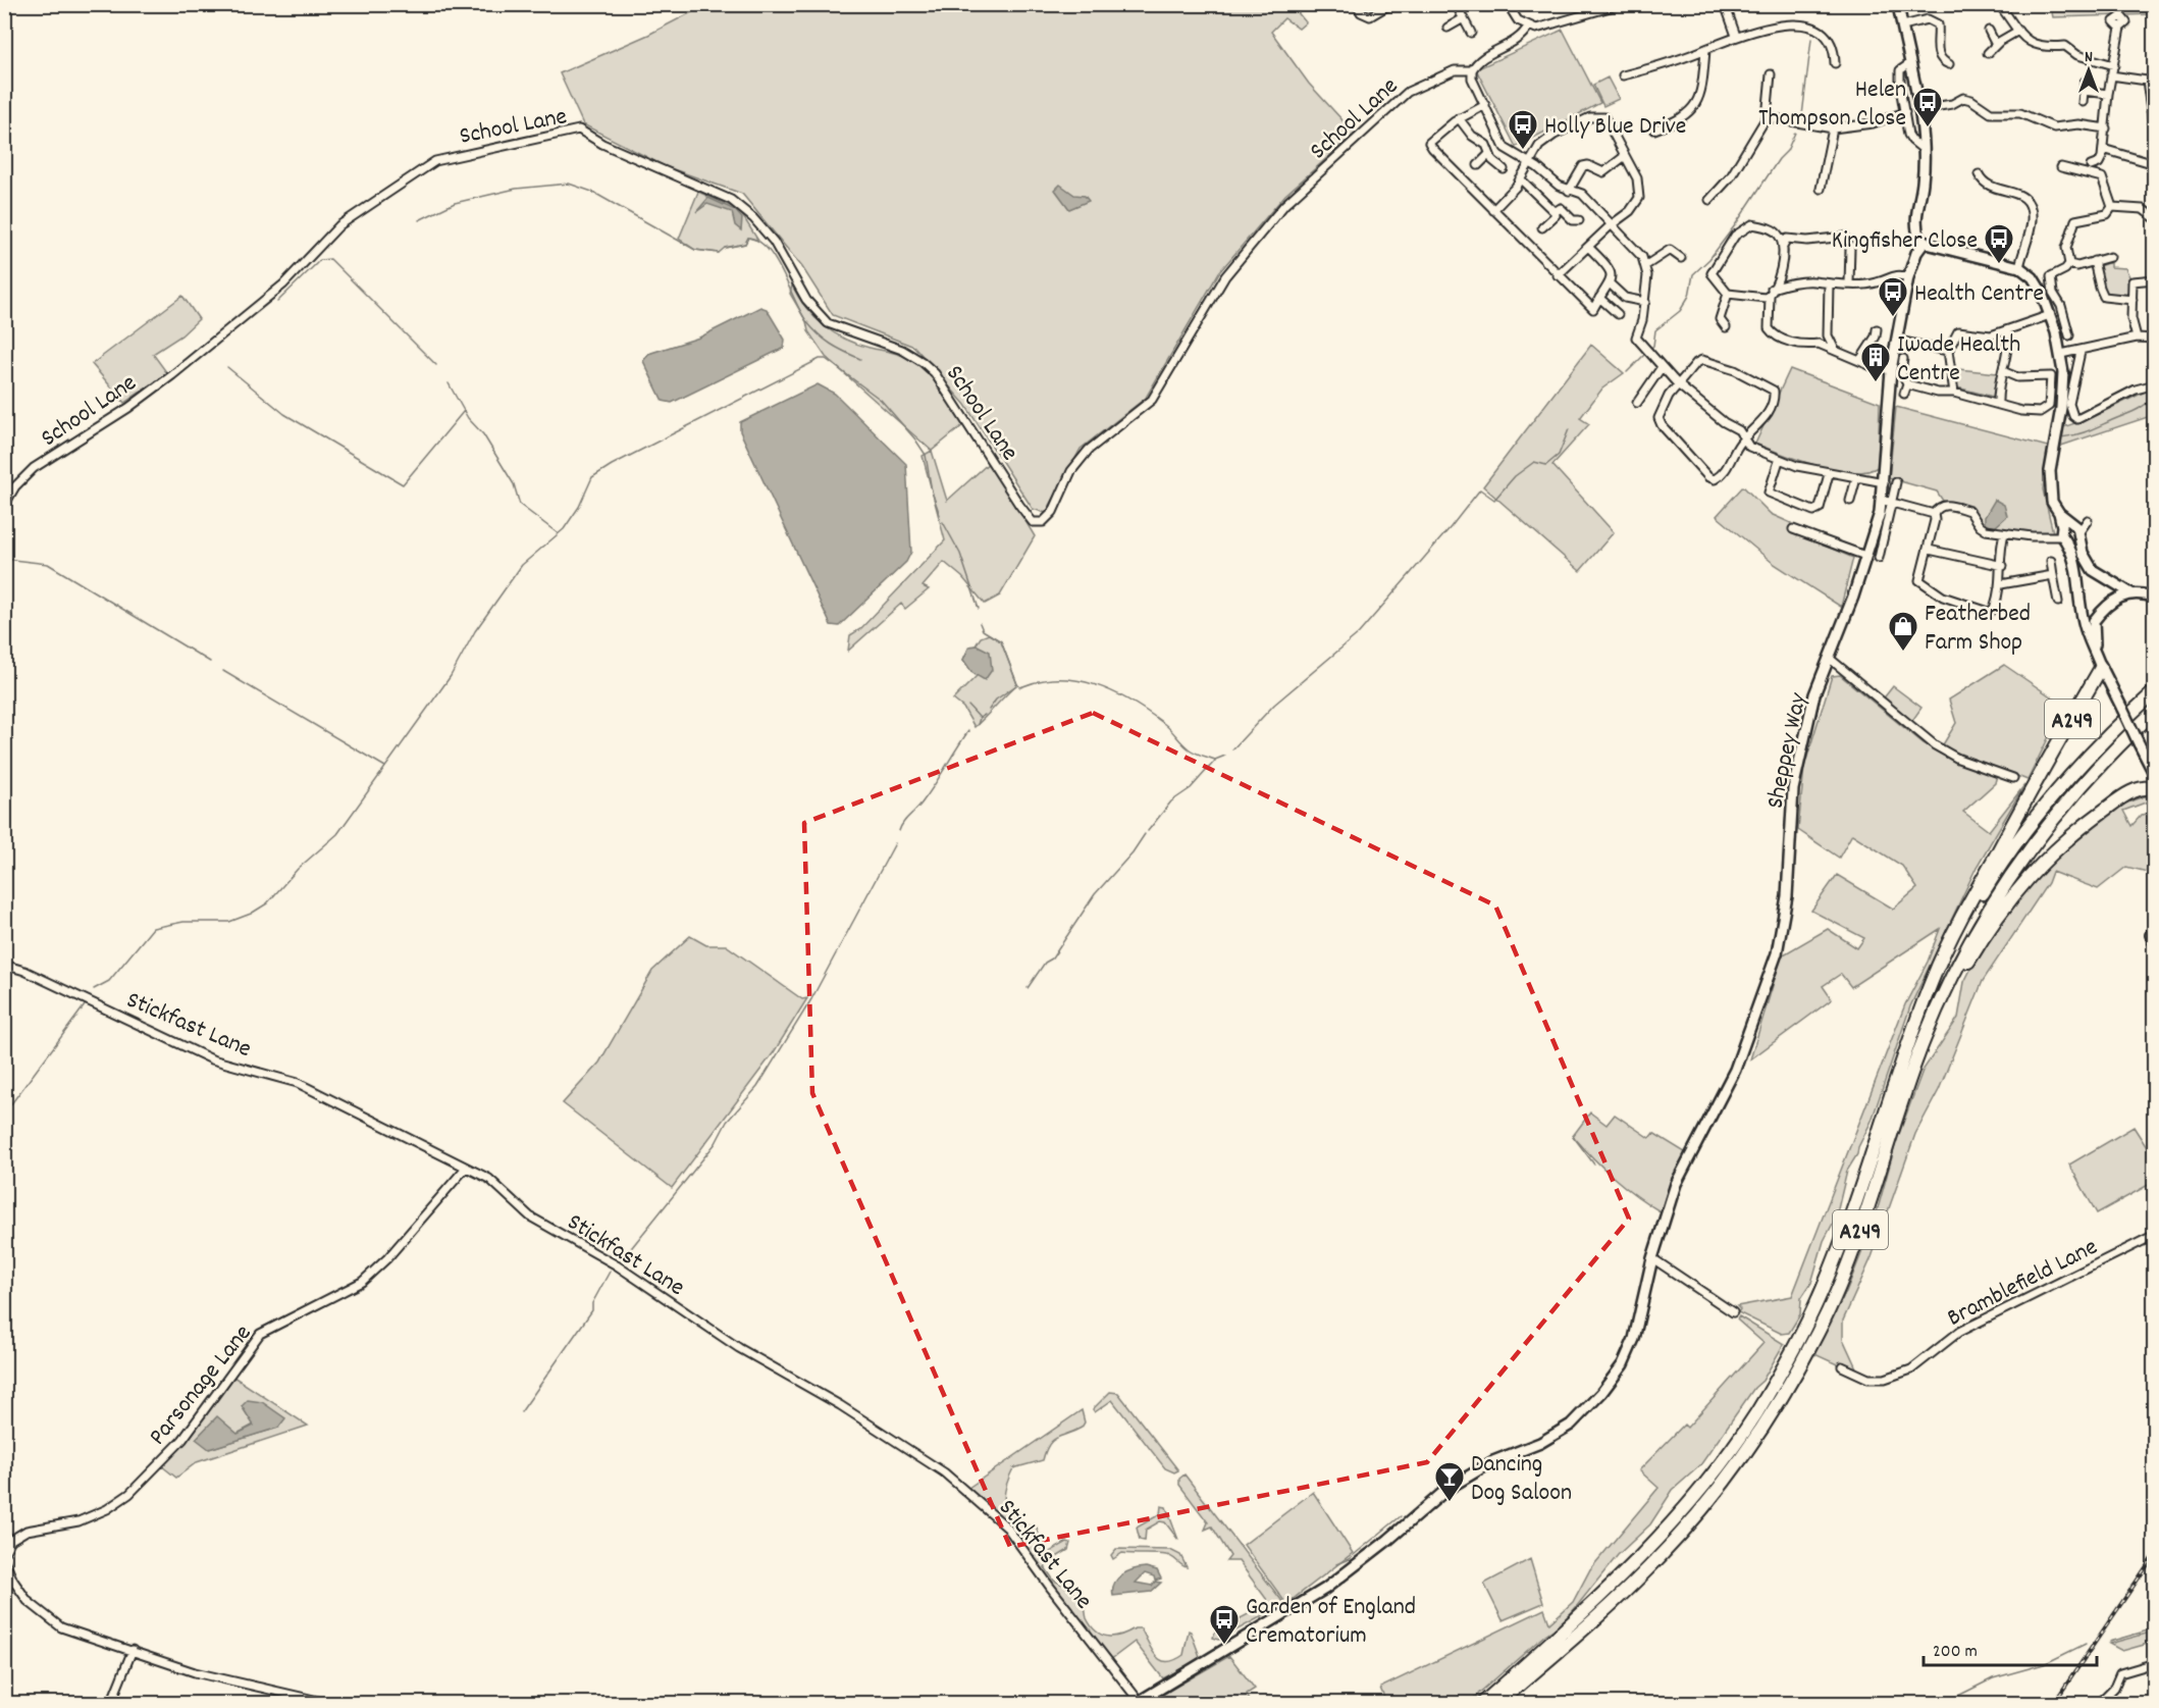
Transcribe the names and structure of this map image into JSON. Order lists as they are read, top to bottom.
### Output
{
  "streets": {
    "highway": ["A249"],
    "street": [
      "School Lane",
      "Sheppey Way",
      "Stickfast Lane",
      "Bramblefield Lane",
      "Parsonage Lane"
    ]
  },
  "crossings": [
    ["Sheppey Way", "Stickfast Lane"],
    ["Stickfast Lane", "Parsonage Lane"]
  ],
  "places": {
    "bus stop": [
      "Helen Thompson Close",
      "Holly Blue Drive",
      "Kingfisher Close",
      "Health Centre",
      "Garden of England Crematorium"
    ],
    "building": ["Iwade Health Centre"],
    "shop": ["Featherbed Farm Shop"],
    "bar": ["Dancing Dog Saloon"]
  },
  "scale_bar": "200 m",
  "north": "top"
}
